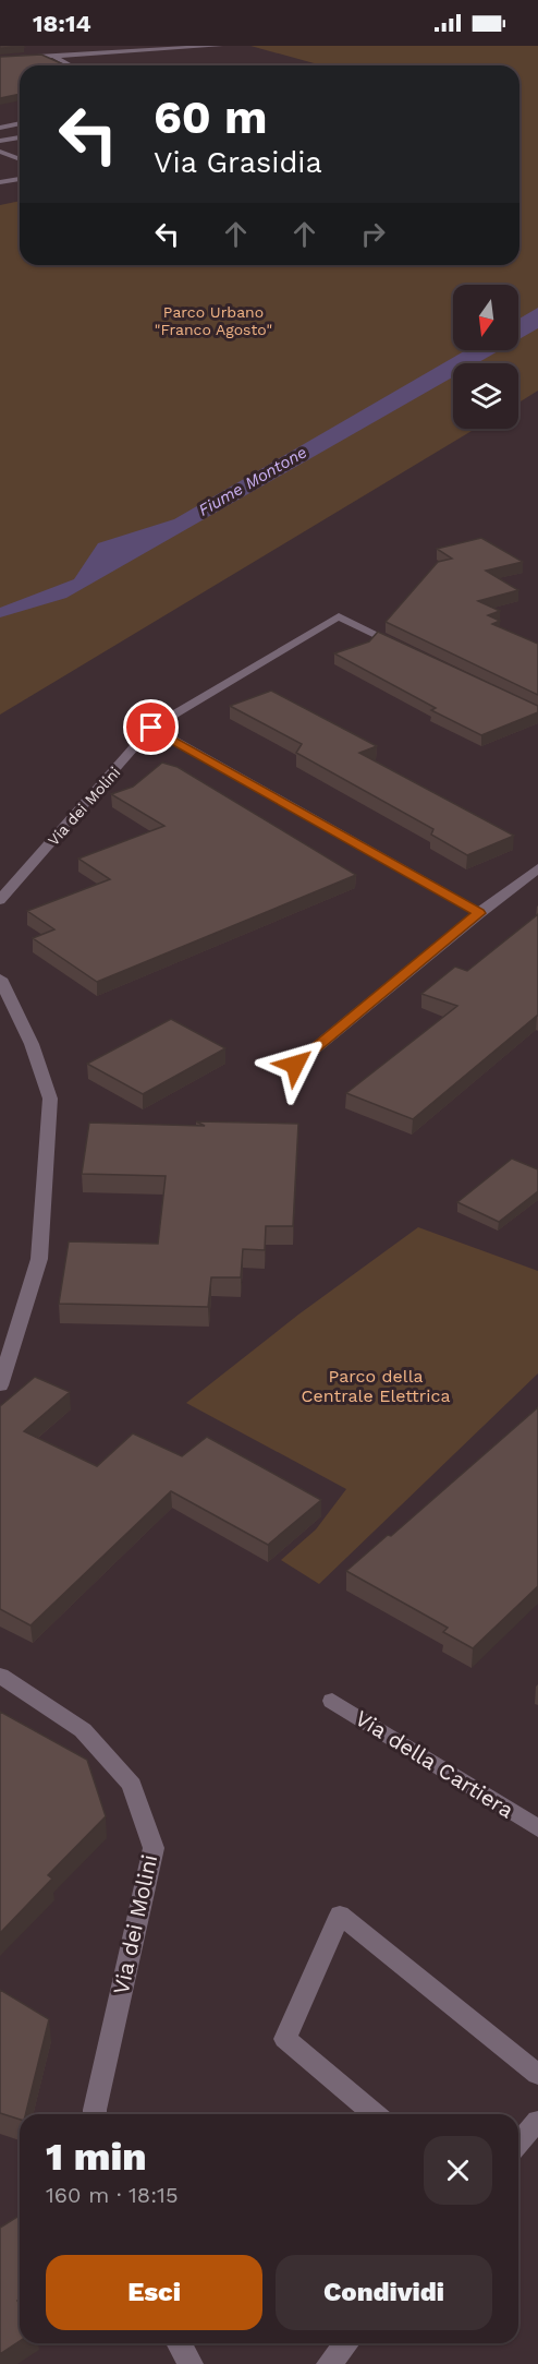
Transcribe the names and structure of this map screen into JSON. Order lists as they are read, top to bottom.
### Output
{
  "streets": {
    "street": ["Via dei Molini", "Via della Cartiera"]
  },
  "water": ["Fiume Montone"],
  "parks": ["Parco Urbano \"Franco Agosto\"", "Parco della Centrale Elettrica"],
  "north": "bottom",
  "page": {
    "status": "18:14",
    "turn": ["60 m", "Via Grasidia"],
    "heading": ["1 min", "160 m · 18:15"],
    "buttons": ["Esci", "Condividi"]
  }
}
